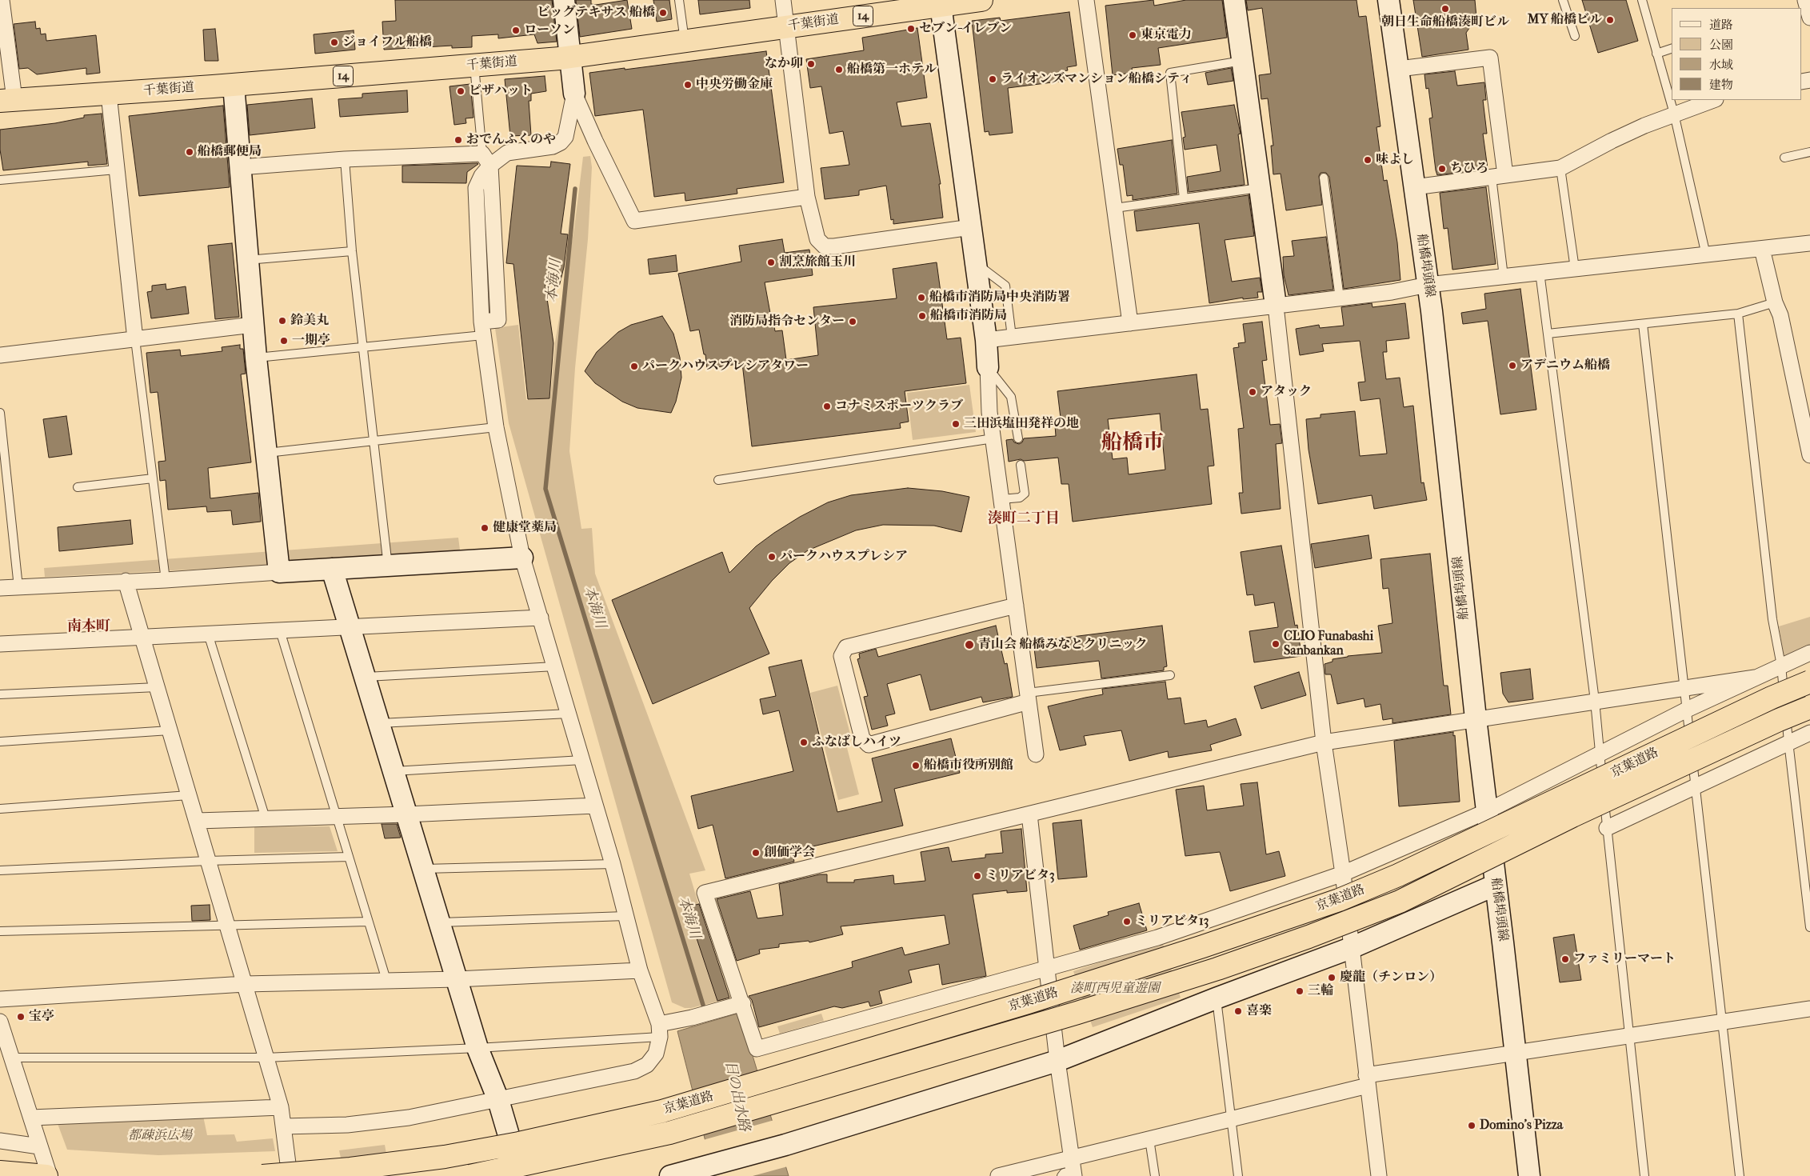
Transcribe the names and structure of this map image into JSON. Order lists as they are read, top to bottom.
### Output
{
  "streets": {
    "highway": ["14", "千葉街道", "京葉道路"],
    "street": ["船橋埠頭線"]
  },
  "districts": ["船橋市", "湊町二丁目", "南本町"],
  "water": ["本海川", "日の出水路"],
  "parks": ["湊町西児童遊園", "都疎浜広場"],
  "places": [
    "朝日生命船橋湊町ビル",
    "ビッグテキサス 船橋",
    "MY 船橋ビル",
    "セブン-イレブン",
    "ローソン",
    "東京電力",
    "ジョイフル船橋",
    "なか卯",
    "船橋第一ホテル",
    "ライオンズマンション船橋シティ",
    "中央労働金庫",
    "ピザハット",
    "おでんふくのや",
    "船橋郵便局",
    "味よし",
    "ちひろ",
    "割烹旅館玉川",
    "船橋市消防局中央消防署",
    "船橋市消防局",
    "鈴美丸",
    "消防局指令センター",
    "一期亭",
    "アデニウム船橋",
    "パークハウスプレシアタワー",
    "アタック",
    "コナミスポーツクラブ",
    "三田浜塩田発祥の地",
    "健康堂薬局",
    "パークハウスプレシア",
    "CLIO Funabashi Sanbankan",
    "青山会 船橋みなとクリニック",
    "ふなばしハイツ",
    "船橋市役所別館",
    "創価学会",
    "ミリアビタ3",
    "ミリアビタ13",
    "ファミリーマート",
    "慶龍（チンロン）",
    "三輪",
    "喜楽",
    "宝亭",
    "Domino's Pizza"
  ],
  "legend": [
    "道路",
    "公園",
    "水域",
    "建物"
  ]
}
